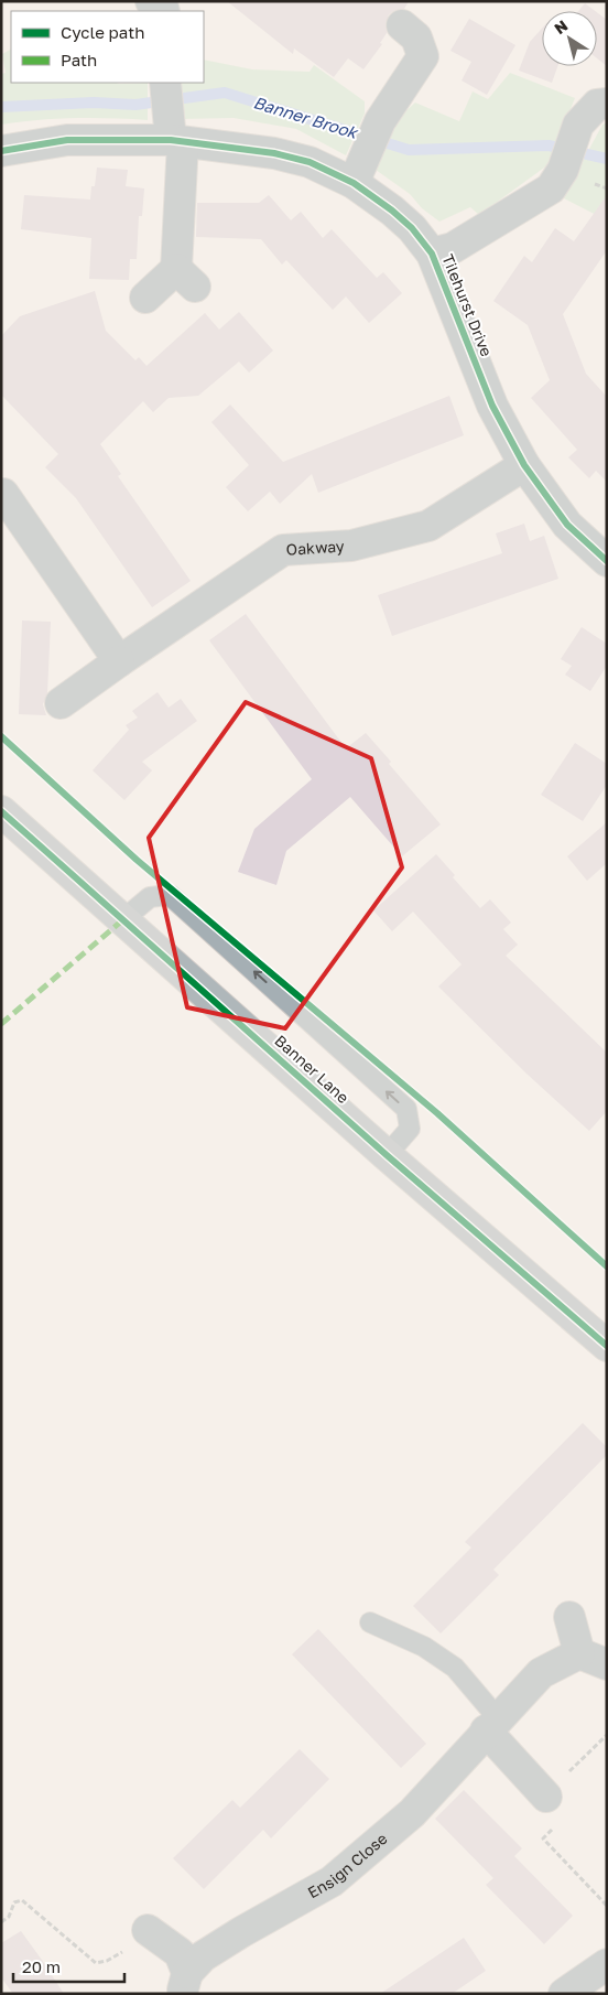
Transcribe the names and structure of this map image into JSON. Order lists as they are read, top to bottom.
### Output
{
  "streets": {
    "street": [
      "Tilehurst Drive",
      "Oakway",
      "Banner Lane",
      "Ensign Close"
    ]
  },
  "crossings": [
    ["Tilehurst Drive", "Oakway"]
  ],
  "water": ["Banner Brook"],
  "legend": ["Cycle path", "Path"],
  "scale_bar": "20 m",
  "north": "top left"
}
